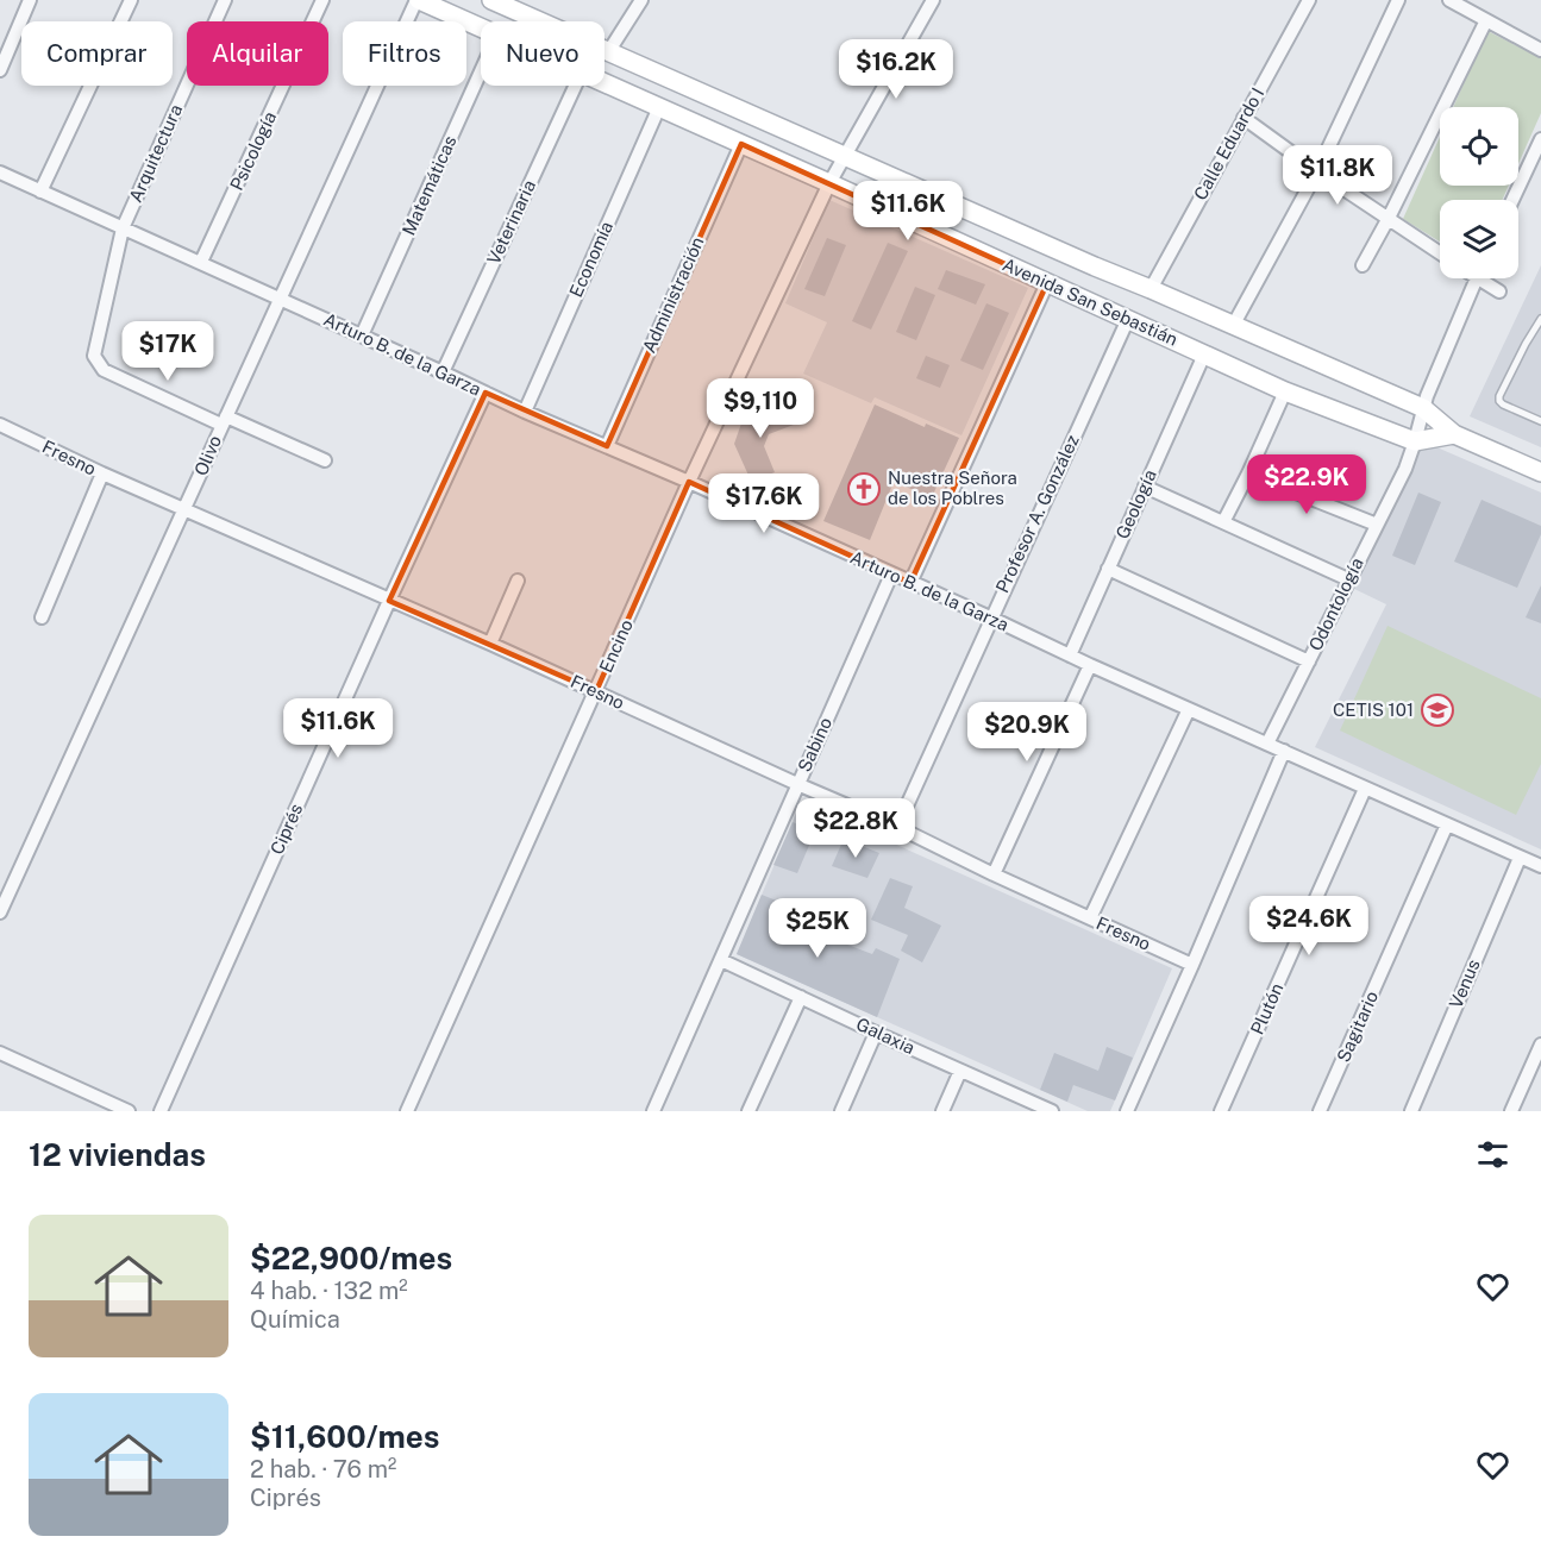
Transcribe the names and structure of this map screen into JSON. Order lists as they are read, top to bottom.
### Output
{
  "streets": {
    "main road": ["Avenida San Sebastián"],
    "street": [
      "Calle Eduardo I",
      "Psicología",
      "Arquitectura",
      "Matemáticas",
      "Veterinaria",
      "Economía",
      "Administración",
      "Arturo B. de la Garza",
      "Olivo",
      "Fresno",
      "Geología",
      "Profesor A. González",
      "Odontología",
      "Encino",
      "Sabino",
      "Ciprés",
      "Venus",
      "Plutón",
      "Sagitario",
      "Galaxia"
    ]
  },
  "crossings": [
    ["Calle Eduardo I", "Avenida San Sebastián"],
    ["Psicología", "Arturo B. de la Garza"],
    ["Arquitectura", "Arturo B. de la Garza"],
    ["Matemáticas", "Arturo B. de la Garza"],
    ["Veterinaria", "Arturo B. de la Garza"],
    ["Economía", "Avenida San Sebastián"],
    ["Economía", "Arturo B. de la Garza"],
    ["Administración", "Avenida San Sebastián"],
    ["Administración", "Arturo B. de la Garza"],
    ["Avenida San Sebastián", "Olivo"],
    ["Avenida San Sebastián", "Geología"],
    ["Avenida San Sebastián", "Profesor A. González"],
    ["Avenida San Sebastián", "Odontología"],
    ["Avenida San Sebastián", "Encino"],
    ["Arturo B. de la Garza", "Olivo"],
    ["Arturo B. de la Garza", "Geología"],
    ["Arturo B. de la Garza", "Profesor A. González"],
    ["Arturo B. de la Garza", "Odontología"],
    ["Arturo B. de la Garza", "Encino"],
    ["Arturo B. de la Garza", "Sabino"],
    ["Arturo B. de la Garza", "Ciprés"],
    ["Arturo B. de la Garza", "Venus"],
    ["Arturo B. de la Garza", "Plutón"],
    ["Arturo B. de la Garza", "Sagitario"],
    ["Olivo", "Fresno"],
    ["Fresno", "Profesor A. González"],
    ["Fresno", "Encino"],
    ["Fresno", "Sabino"],
    ["Fresno", "Ciprés"],
    ["Sabino", "Galaxia"]
  ],
  "places": {
    "church": ["Nuestra Señora de los Poblres"],
    "school or university": ["CETIS 101"]
  },
  "page": {
    "chip": [
      "Comprar",
      "Alquilar",
      "Filtros",
      "Nuevo"
    ],
    "price": [
      "$16.2K",
      "$11.8K",
      "$11.6K",
      "$17K",
      "$9,110",
      "$22.9K",
      "$17.6K",
      "$11.6K",
      "$20.9K",
      "$22.8K",
      "$24.6K",
      "$25K"
    ],
    "heading": "12 viviendas",
    "list": [
      {
        "name": "$22,900/mes",
        "note": "4 hab. · 132 m² · Química"
      },
      {
        "name": "$11,600/mes",
        "note": "2 hab. · 76 m² · Ciprés"
      }
    ]
  }
}
